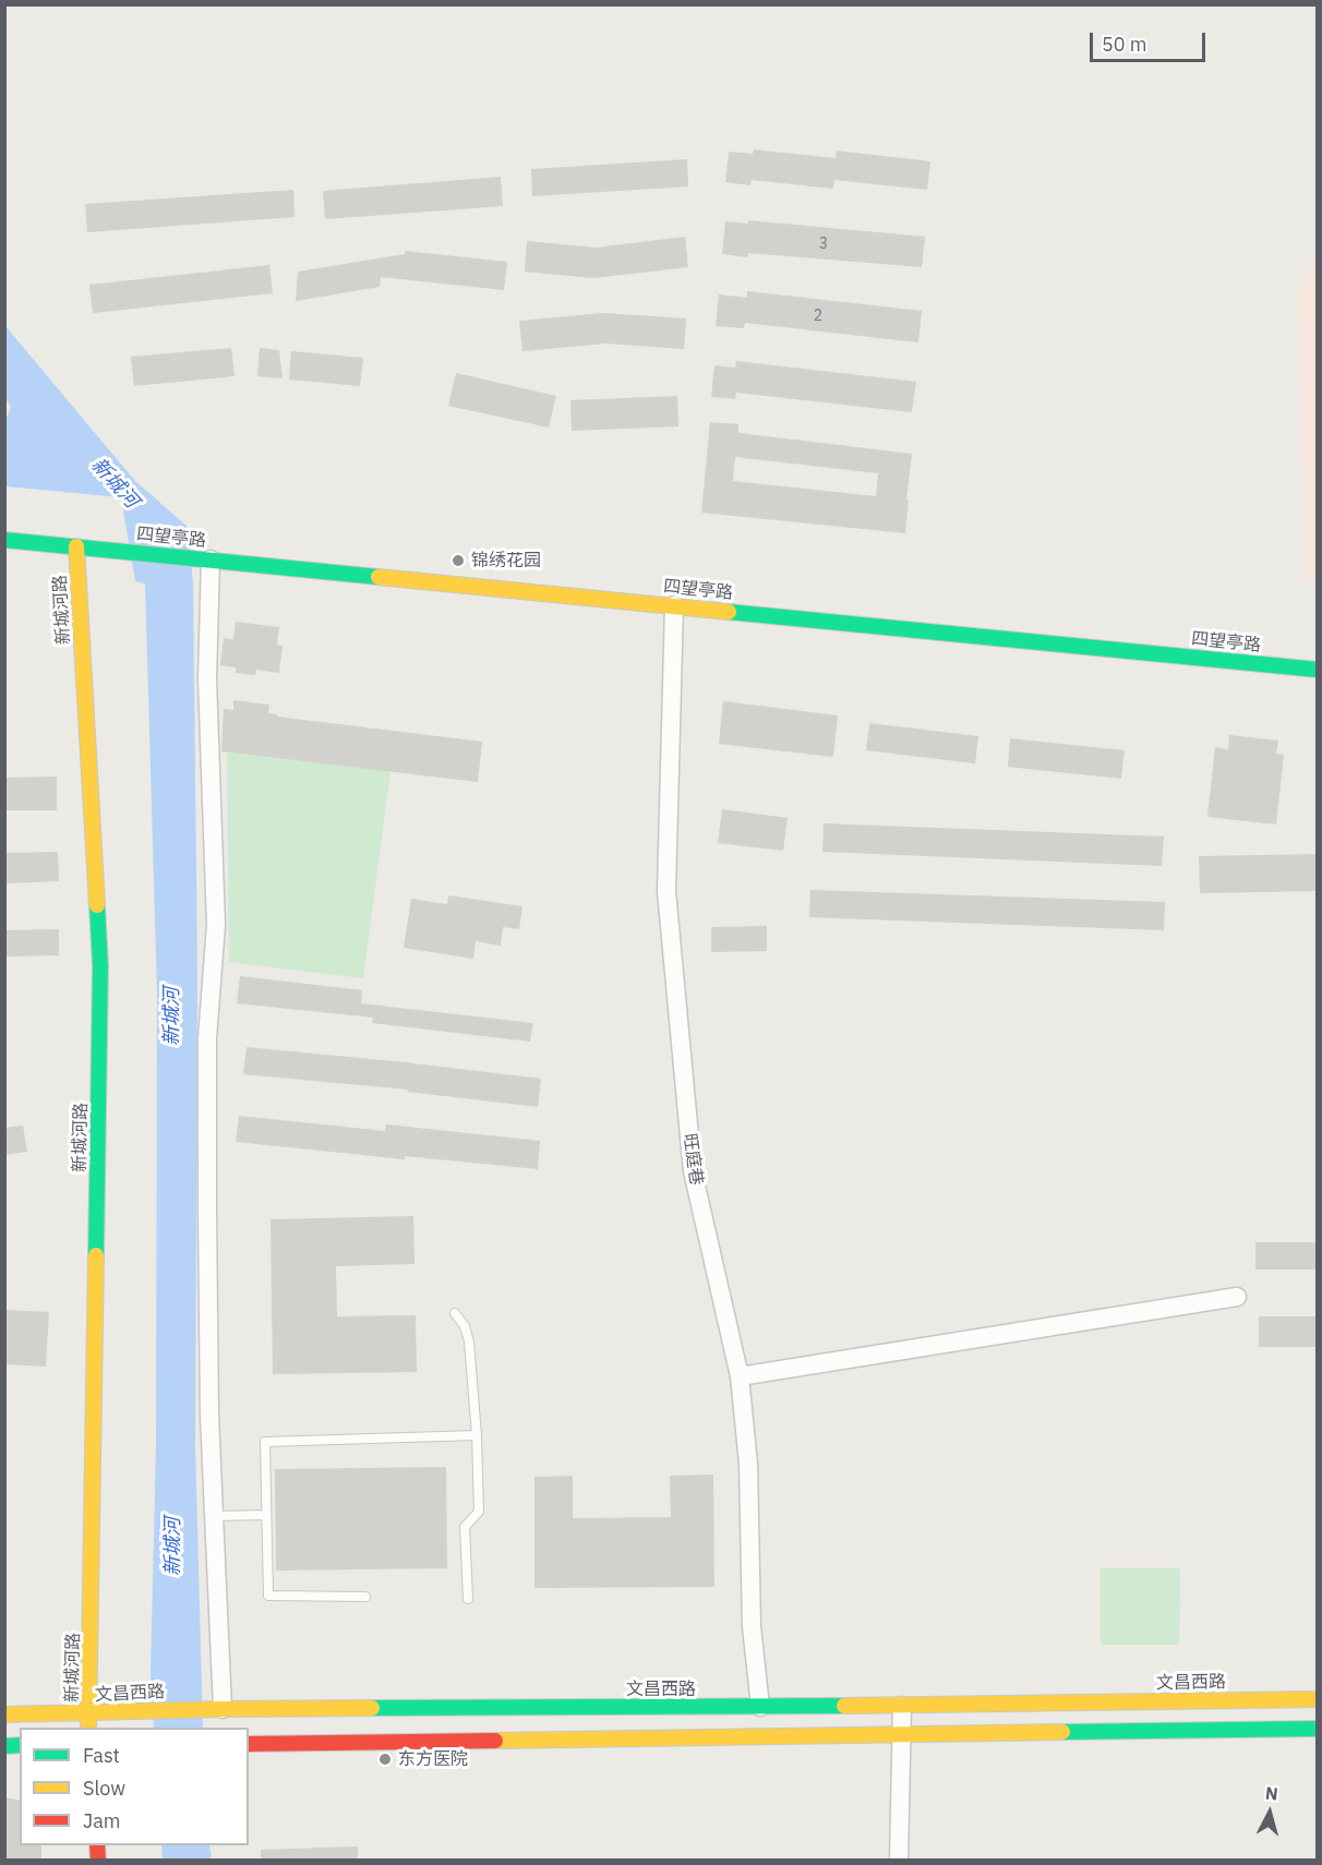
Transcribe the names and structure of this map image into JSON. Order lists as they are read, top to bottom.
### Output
{
  "streets": {
    "street": [
      "四望亭路",
      "新城河路",
      "旺庭巷",
      "文昌西路"
    ]
  },
  "crossings": [
    ["四望亭路", "新城河路"],
    ["四望亭路", "旺庭巷"],
    ["新城河路", "文昌西路"],
    ["旺庭巷", "文昌西路"]
  ],
  "water": ["新城河"],
  "places": ["锦绣花园", "东方医院"],
  "house_numbers": ["3", "2"],
  "legend": ["Fast", "Slow", "Jam"],
  "scale_bar": "50 m",
  "north": "top"
}
